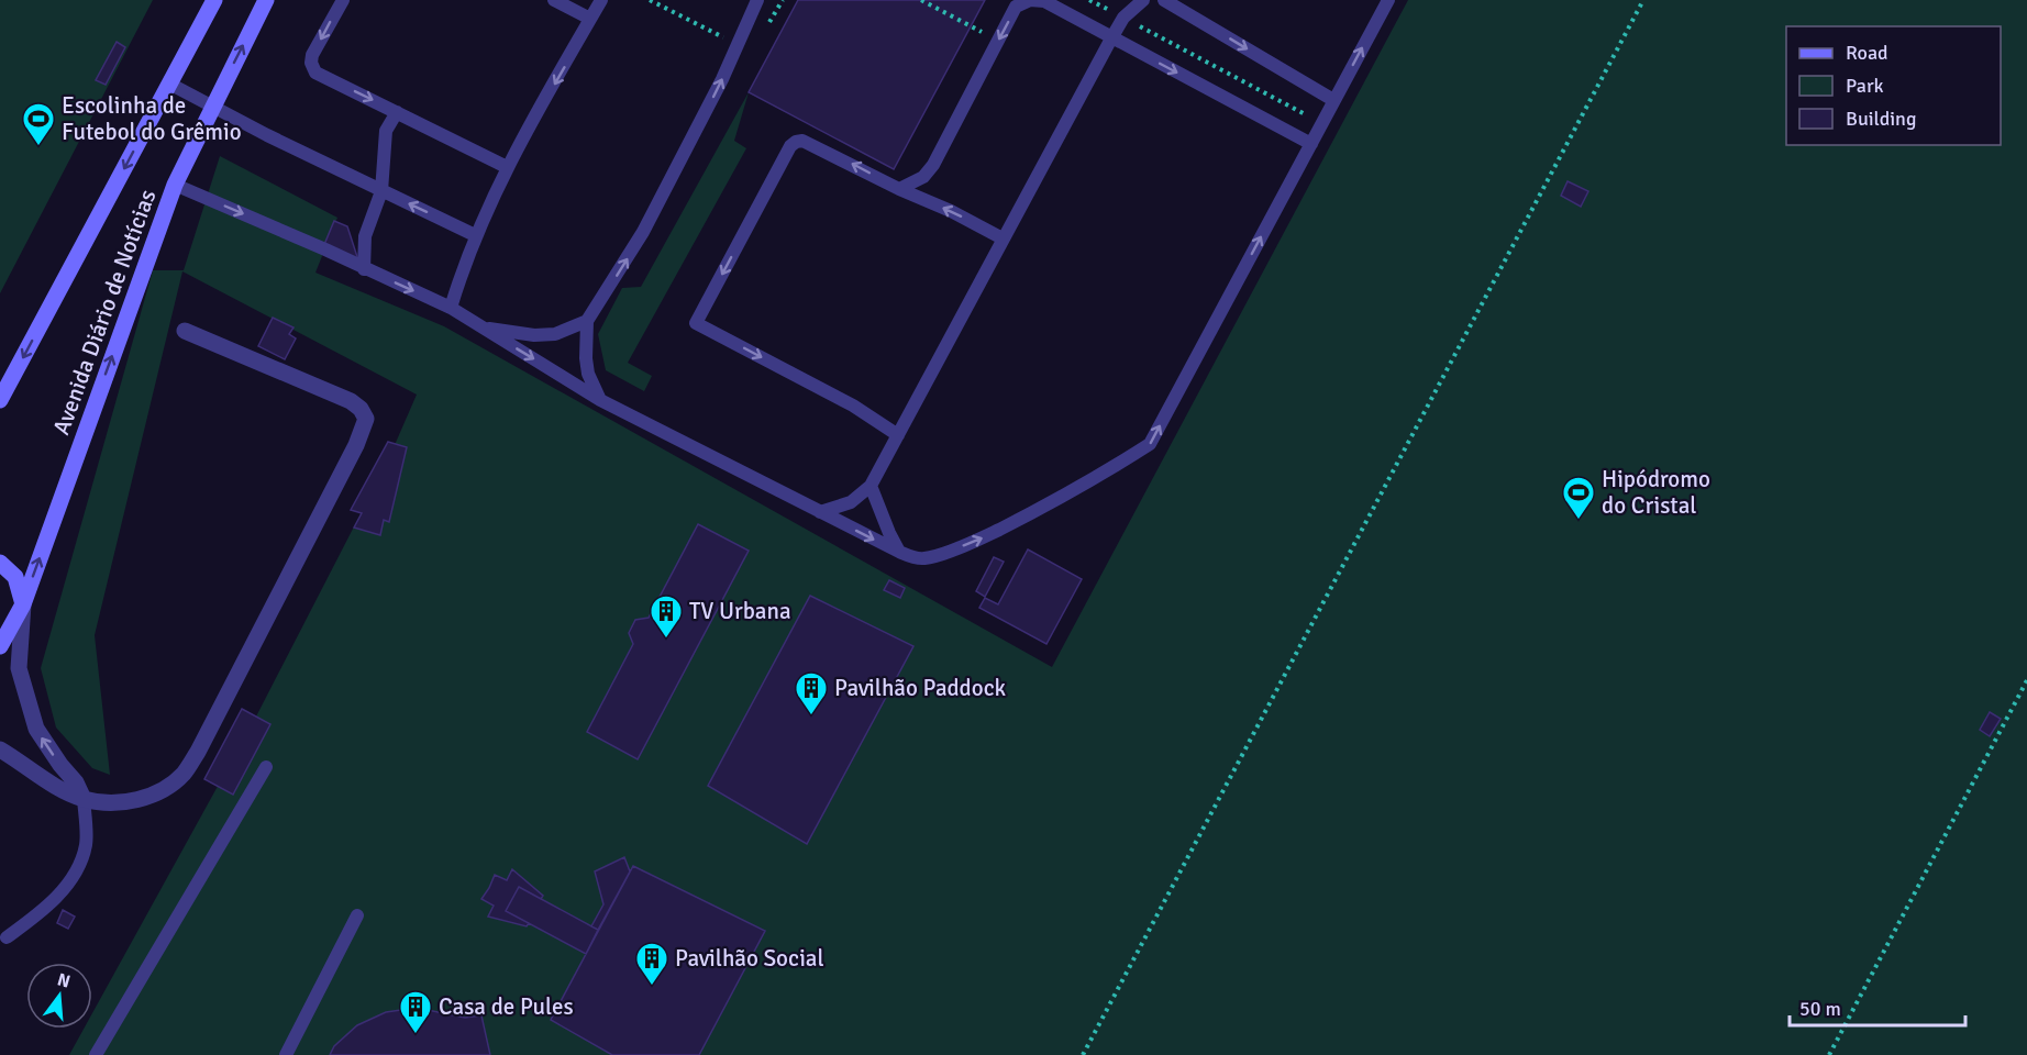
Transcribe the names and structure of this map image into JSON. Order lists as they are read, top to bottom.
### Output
{
  "streets": {
    "main road": ["Avenida Diário de Notícias"]
  },
  "places": {
    "sports": ["Escolinha de Futebol do Grêmio", "Hipódromo do Cristal"],
    "building": [
      "TV Urbana",
      "Pavilhão Paddock",
      "Pavilhão Social",
      "Casa de Pules"
    ]
  },
  "legend": ["Road", "Park", "Building"],
  "scale_bar": "50 m",
  "north": "top"
}
